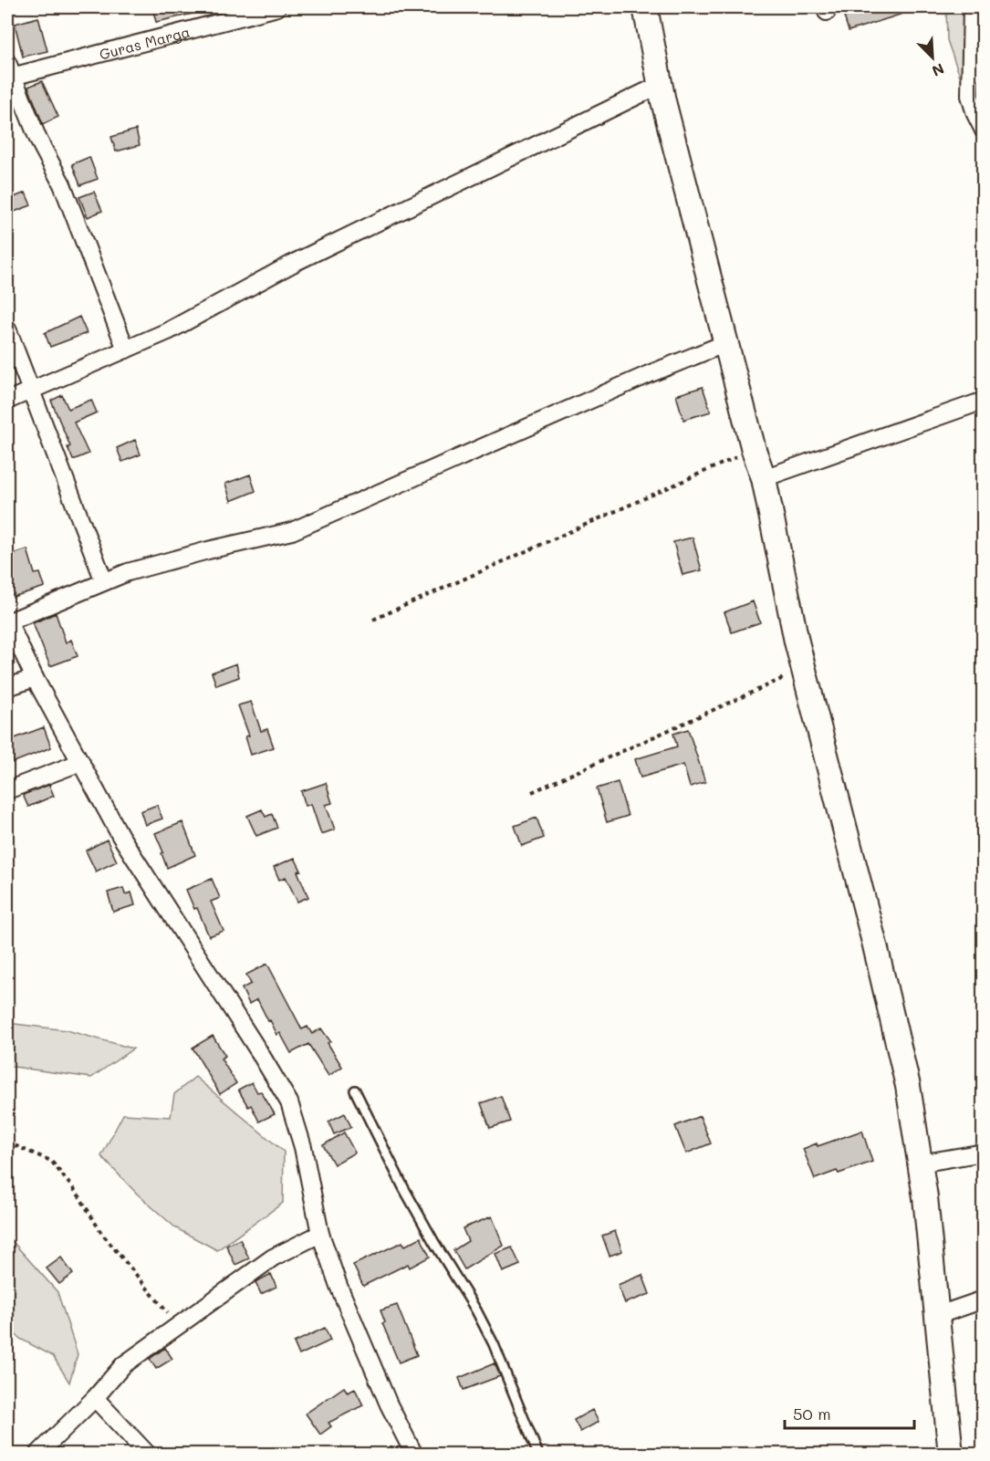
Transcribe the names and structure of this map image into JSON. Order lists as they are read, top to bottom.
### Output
{
  "streets": {
    "street": ["Guras Marga"]
  },
  "scale_bar": "50 m",
  "north": "bottom right"
}
